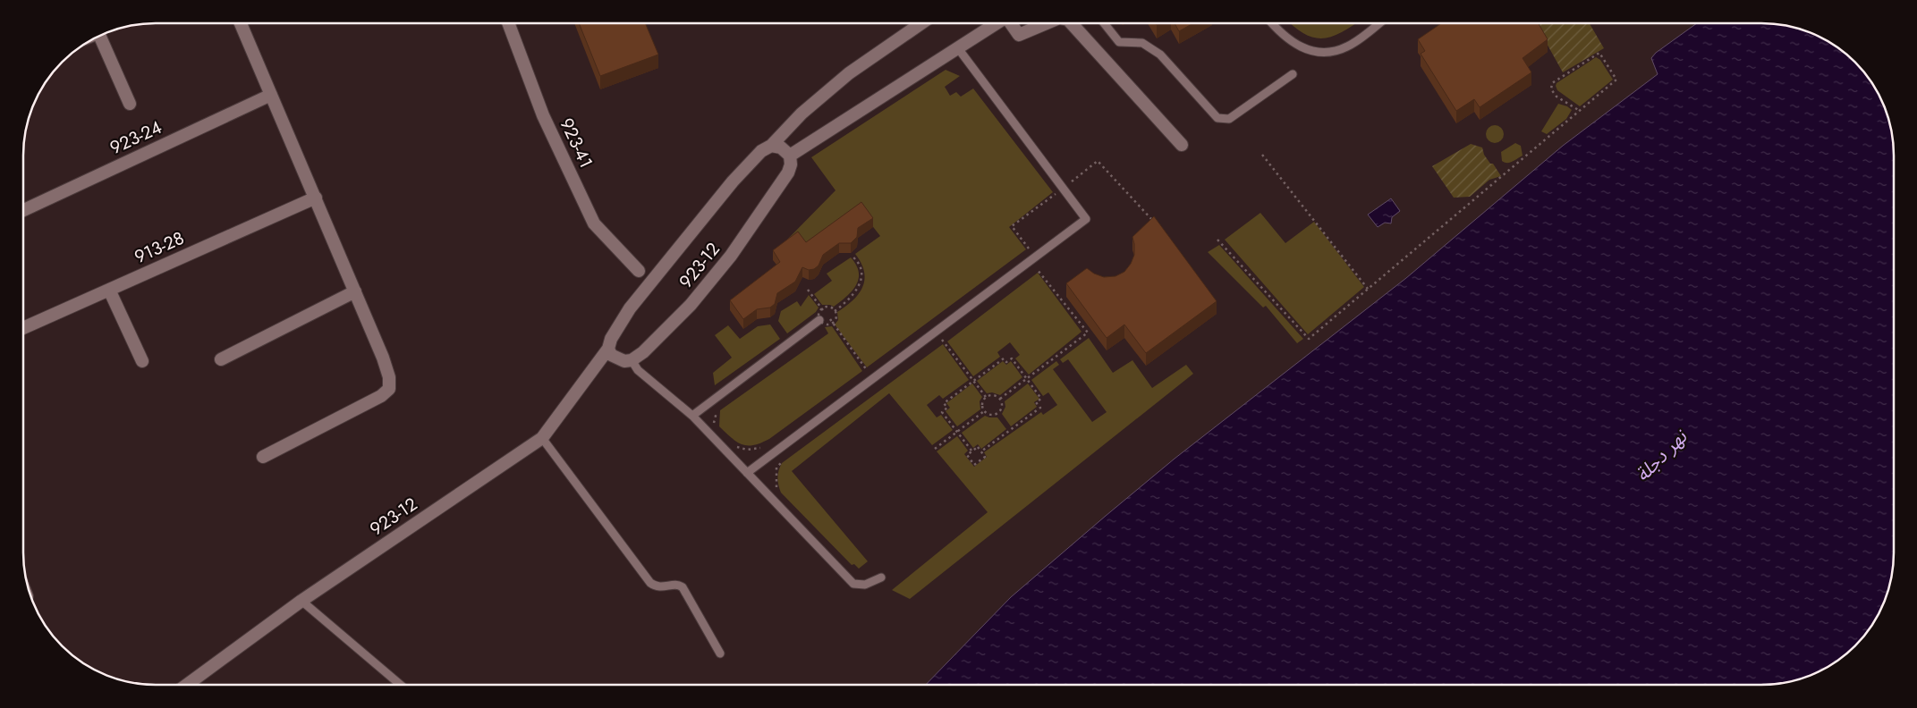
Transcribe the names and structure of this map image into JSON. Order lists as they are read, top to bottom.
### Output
{
  "streets": {
    "street": [
      "923-24",
      "923-41",
      "913-28",
      "923-12"
    ]
  },
  "water": ["نهر دجلة"]
}
